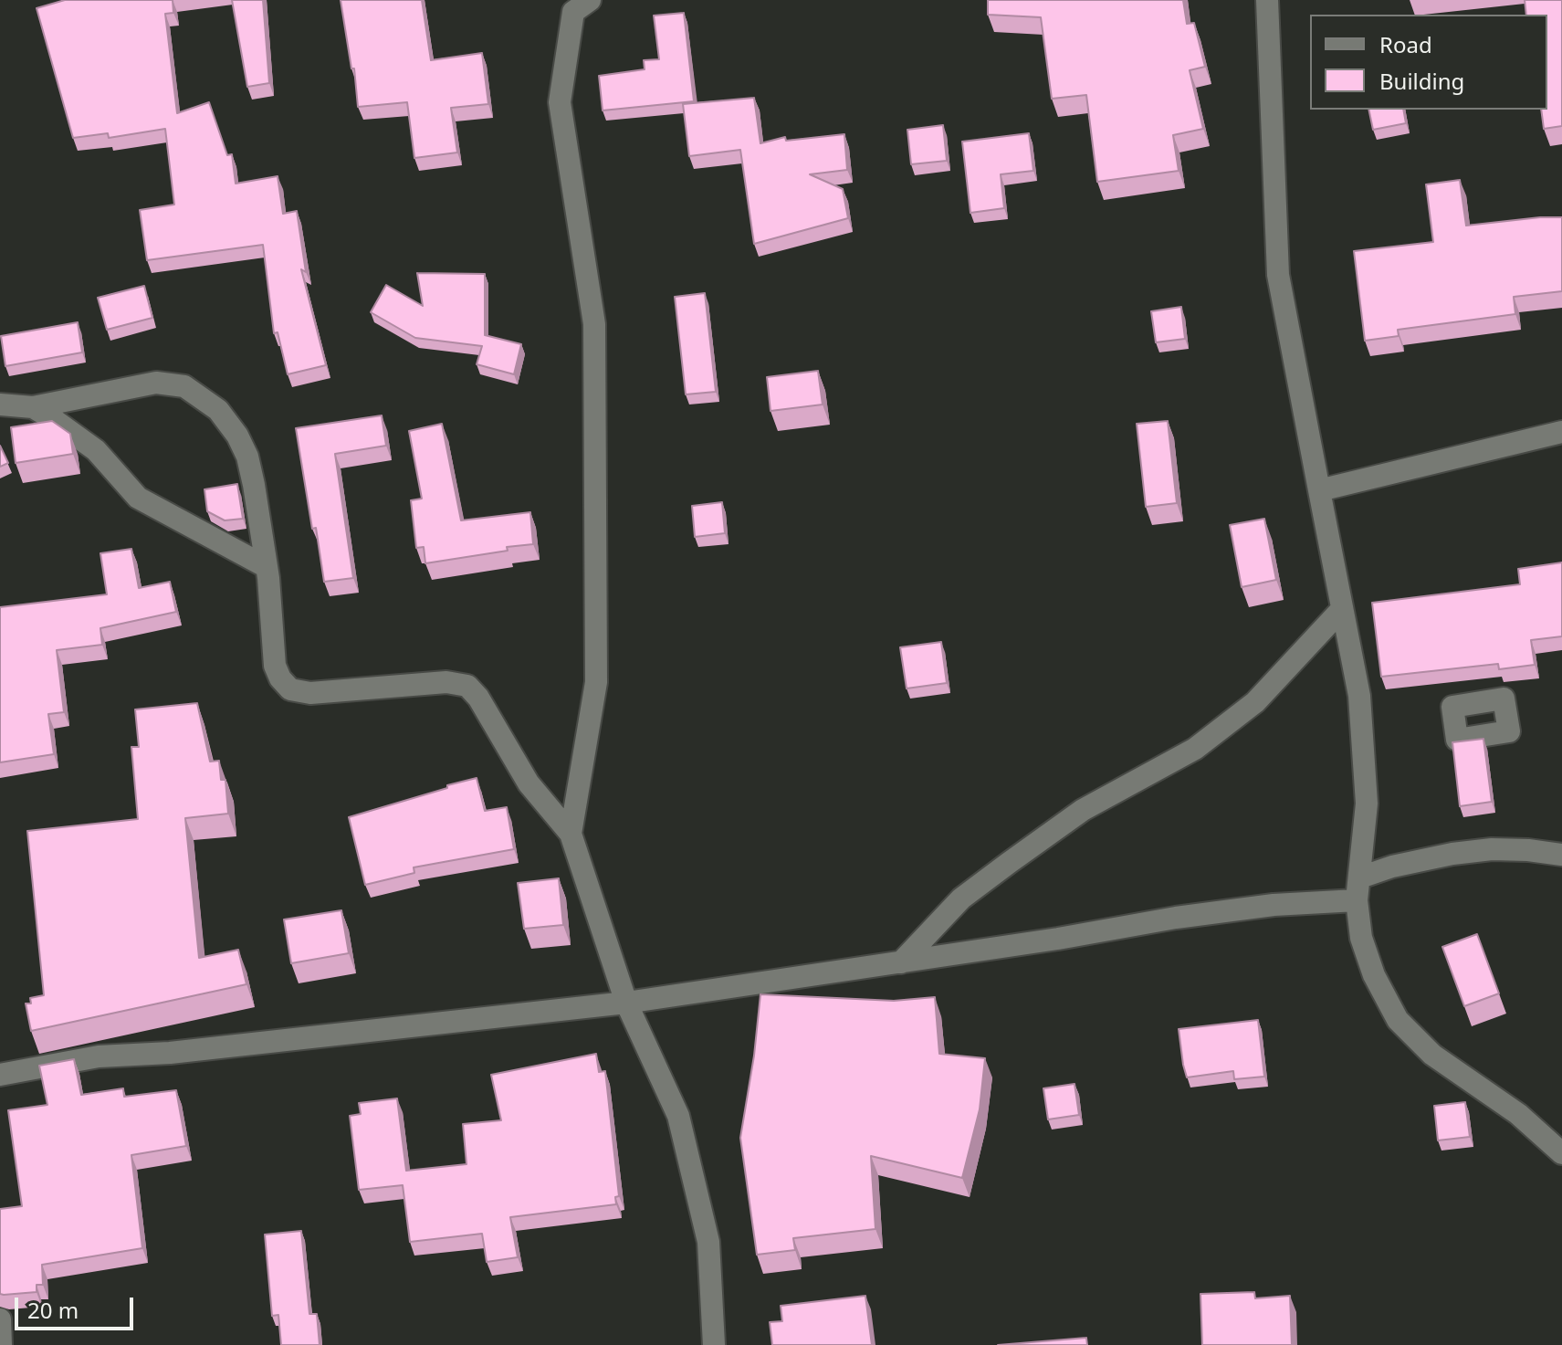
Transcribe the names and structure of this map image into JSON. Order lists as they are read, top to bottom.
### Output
{
  "legend": ["Road", "Building"],
  "scale_bar": "20 m"
}
